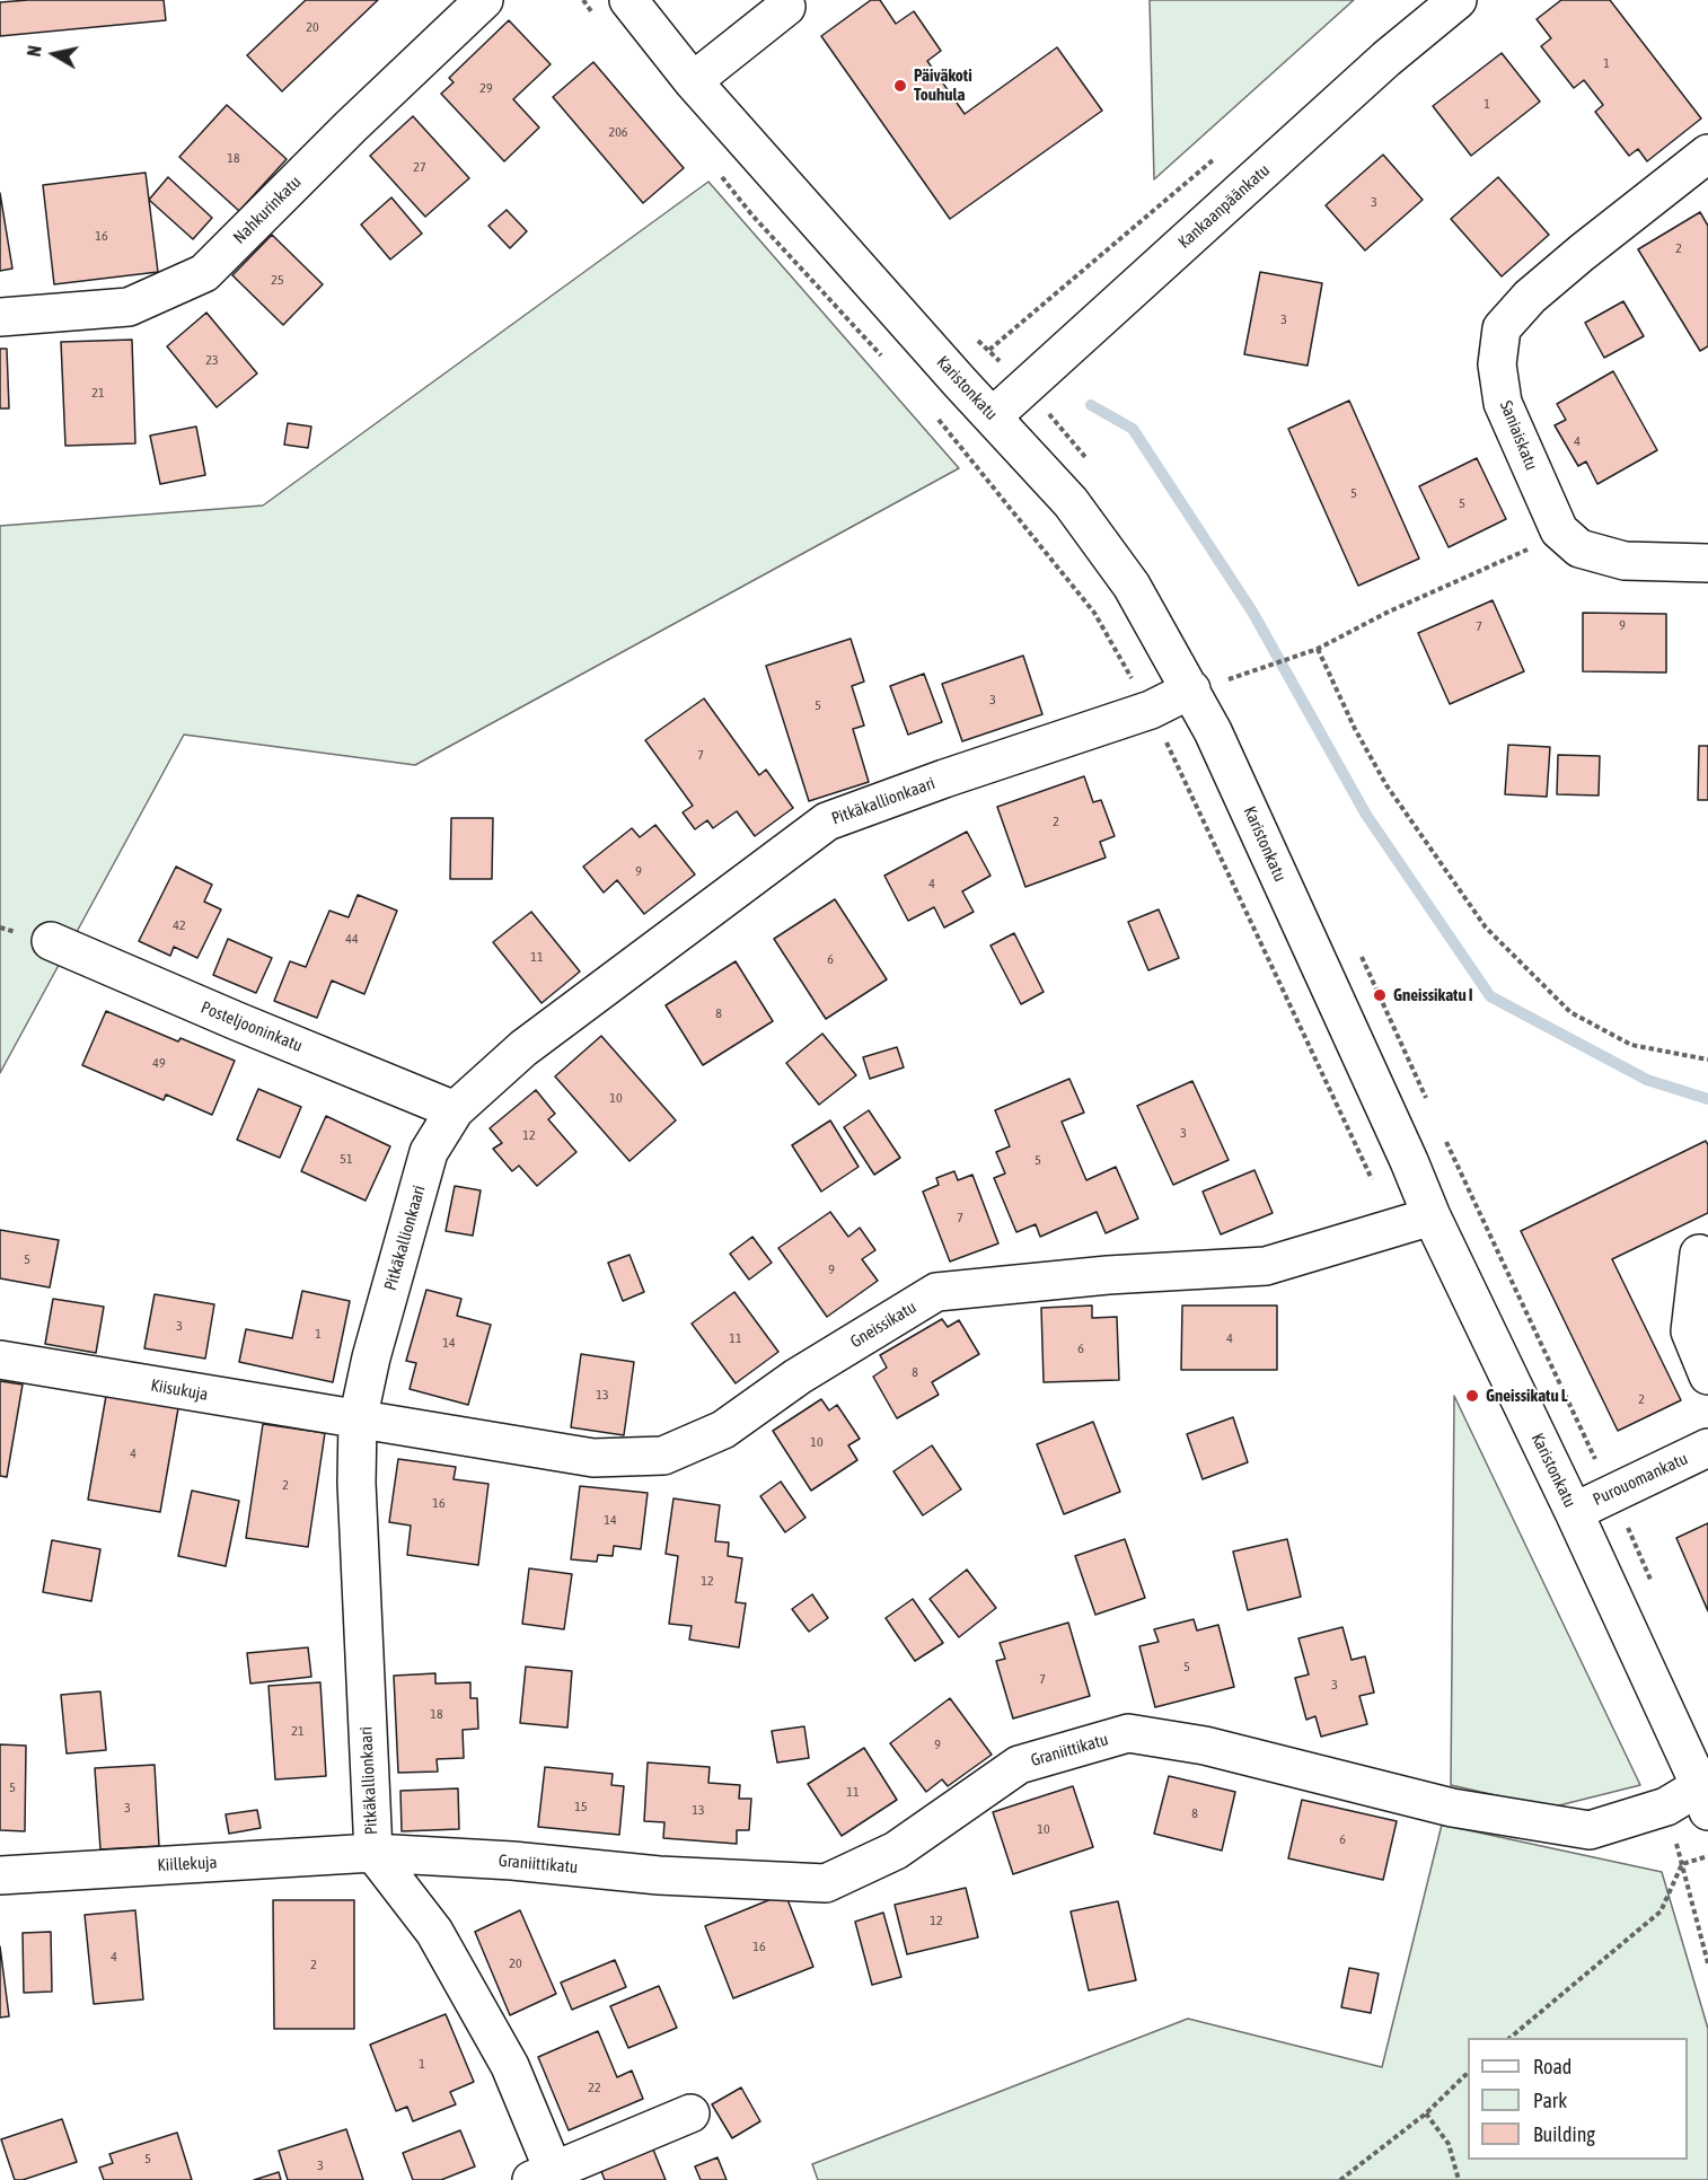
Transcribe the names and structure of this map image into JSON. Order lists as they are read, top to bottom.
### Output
{
  "streets": {
    "street": [
      "Kankaanpäänkatu",
      "Nahkurinkatu",
      "Karistonkatu",
      "Saniaiskatu",
      "Pitkäkallionkaari",
      "Posteljooninkatu",
      "Gneissikatu",
      "Kiisukuja",
      "Purouomankatu",
      "Graniittikatu",
      "Kiillekuja"
    ]
  },
  "crossings": [
    ["Kankaanpäänkatu", "Karistonkatu"],
    ["Karistonkatu", "Pitkäkallionkaari"],
    ["Karistonkatu", "Gneissikatu"],
    ["Karistonkatu", "Purouomankatu"],
    ["Karistonkatu", "Graniittikatu"],
    ["Pitkäkallionkaari", "Posteljooninkatu"],
    ["Pitkäkallionkaari", "Gneissikatu"],
    ["Pitkäkallionkaari", "Kiisukuja"],
    ["Pitkäkallionkaari", "Graniittikatu"],
    ["Pitkäkallionkaari", "Kiillekuja"],
    ["Gneissikatu", "Kiisukuja"],
    ["Graniittikatu", "Kiillekuja"]
  ],
  "places": ["Päiväkoti Touhula", "Gneissikatu I", "Gneissikatu L"],
  "house_numbers": [
    "20",
    "1",
    "29",
    "1",
    "206",
    "18",
    "27",
    "3",
    "16",
    "2",
    "25",
    "3",
    "23",
    "21",
    "4",
    "5",
    "5",
    "9",
    "7",
    "3",
    "5",
    "7",
    "2",
    "9",
    "4",
    "42",
    "44",
    "11",
    "6",
    "8",
    "49",
    "10",
    "3",
    "12",
    "51",
    "5",
    "7",
    "5",
    "9",
    "3",
    "1",
    "11",
    "4",
    "14",
    "6",
    "8",
    "13",
    "2",
    "10",
    "4",
    "2",
    "16",
    "14",
    "12",
    "5",
    "7",
    "3",
    "18",
    "21",
    "9",
    "5",
    "11",
    "15",
    "3",
    "13",
    "8",
    "10",
    "6",
    "12",
    "16",
    "4",
    "20",
    "2",
    "1",
    "22",
    "5",
    "3"
  ],
  "legend": ["Road", "Park", "Building"],
  "north": "left"
}
